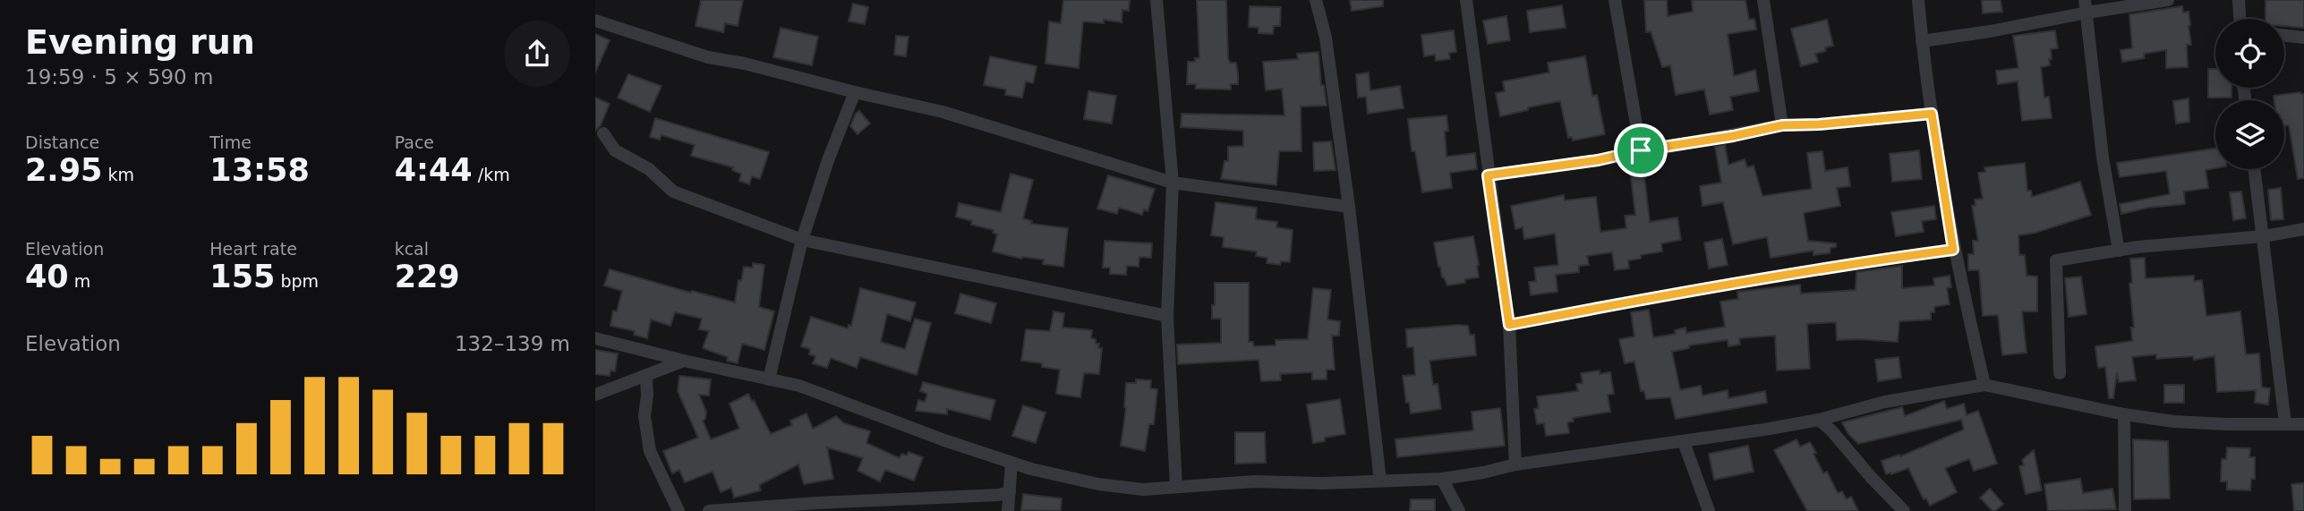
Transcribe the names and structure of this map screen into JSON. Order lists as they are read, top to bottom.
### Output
{
  "page": {
    "heading": ["Evening run", "19:59 · 5 × 590 m"],
    "stats": [
      ["Distance", "2.95 km"],
      ["Time", "13:58"],
      ["Pace", "4:44 /km"],
      ["Elevation", "40 m"],
      ["Heart rate", "155 bpm"],
      ["kcal", "229"]
    ],
    "chart": ["Elevation", "132–139 m"]
  }
}
